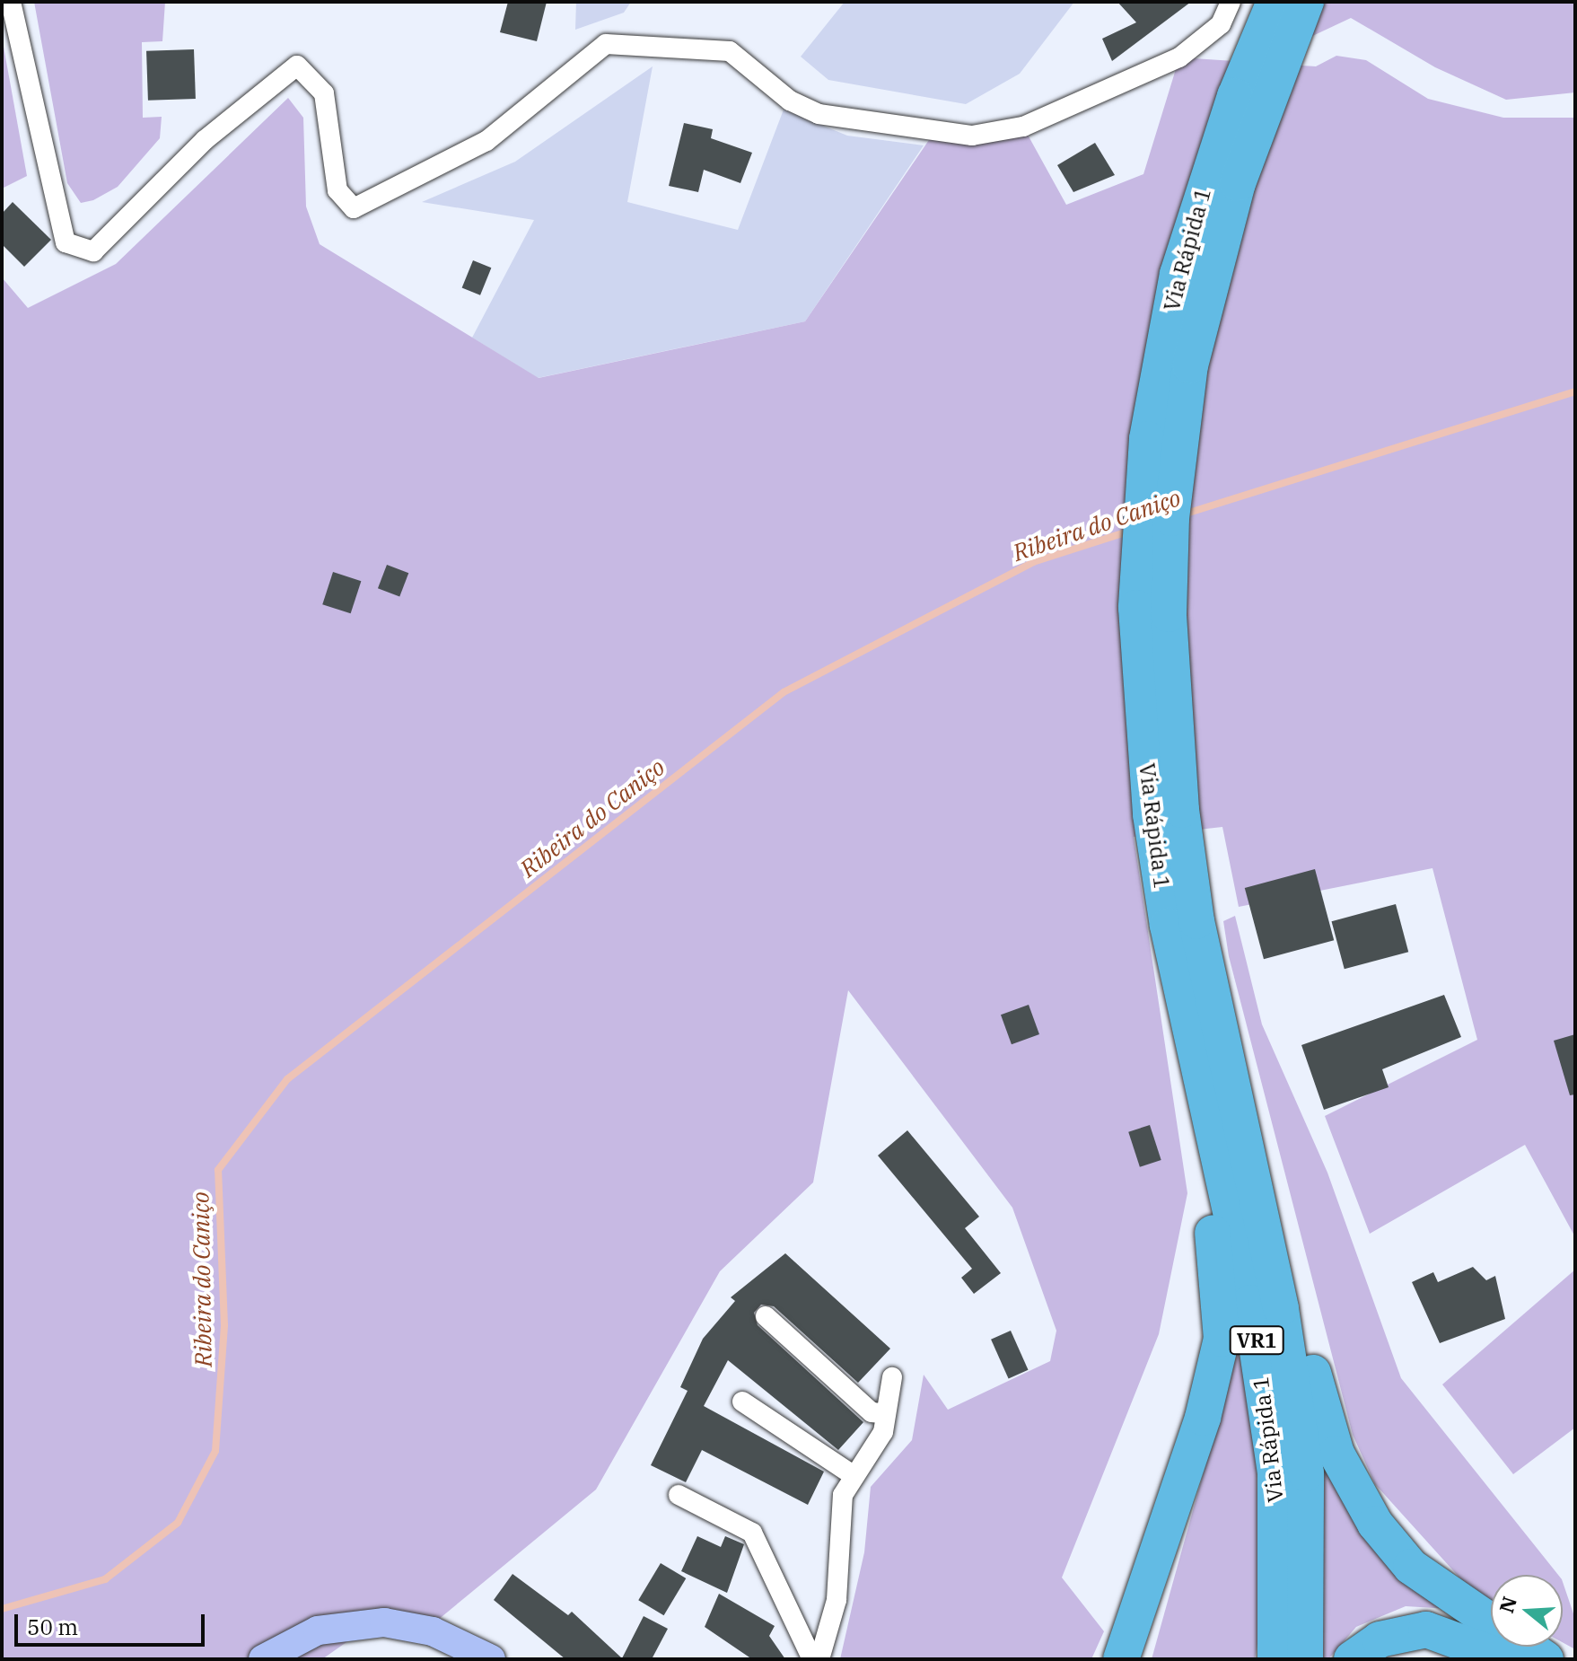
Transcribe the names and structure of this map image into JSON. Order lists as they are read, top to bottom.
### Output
{
  "streets": {
    "highway": ["Via Rápida 1", "VR1"]
  },
  "water": ["Ribeira do Caniço"],
  "scale_bar": "50 m",
  "north": "left"
}
